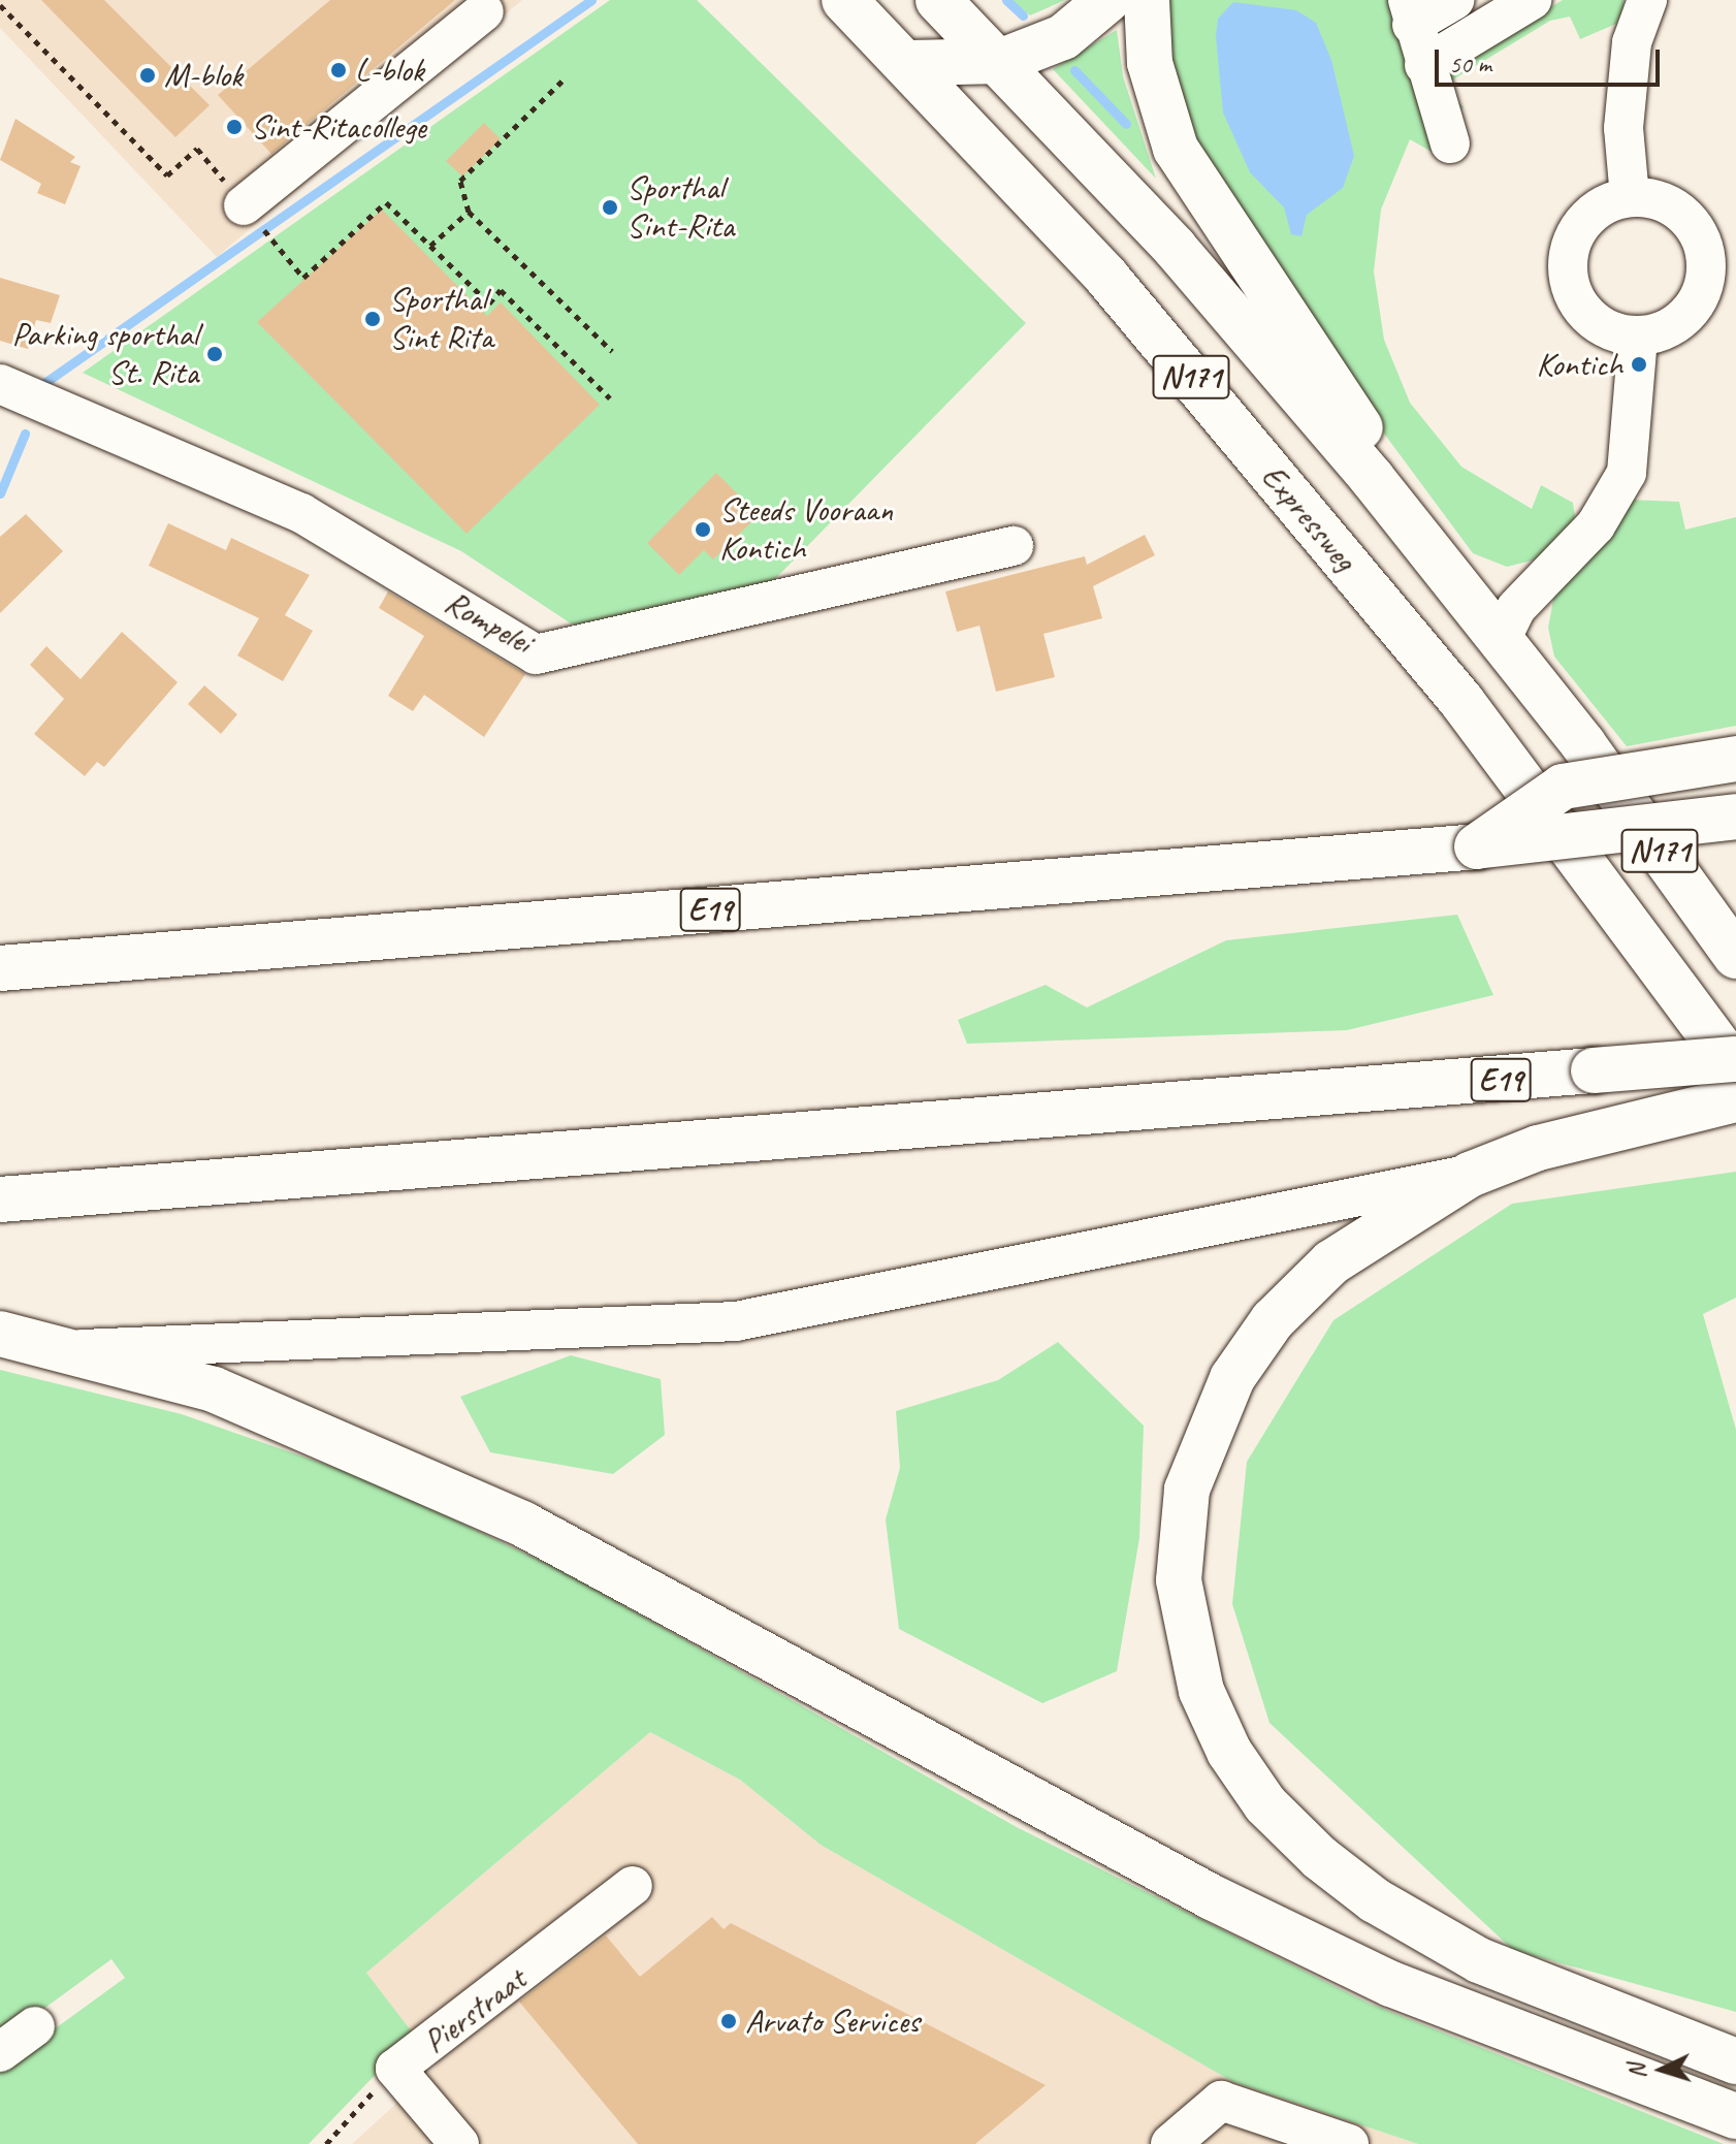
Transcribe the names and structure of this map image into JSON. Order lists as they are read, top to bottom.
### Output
{
  "streets": {
    "highway": ["N171", "Expressweg", "E19"],
    "street": ["Rompelei", "Pierstraat"]
  },
  "places": [
    "L-blok",
    "M-blok",
    "Sint-Ritacollege",
    "Sporthal Sint-Rita",
    "Sporthal Sint Rita",
    "Parking sporthal St. Rita",
    "Kontich",
    "Steeds Vooraan Kontich",
    "Arvato Services"
  ],
  "scale_bar": "50 m",
  "north": "left"
}
